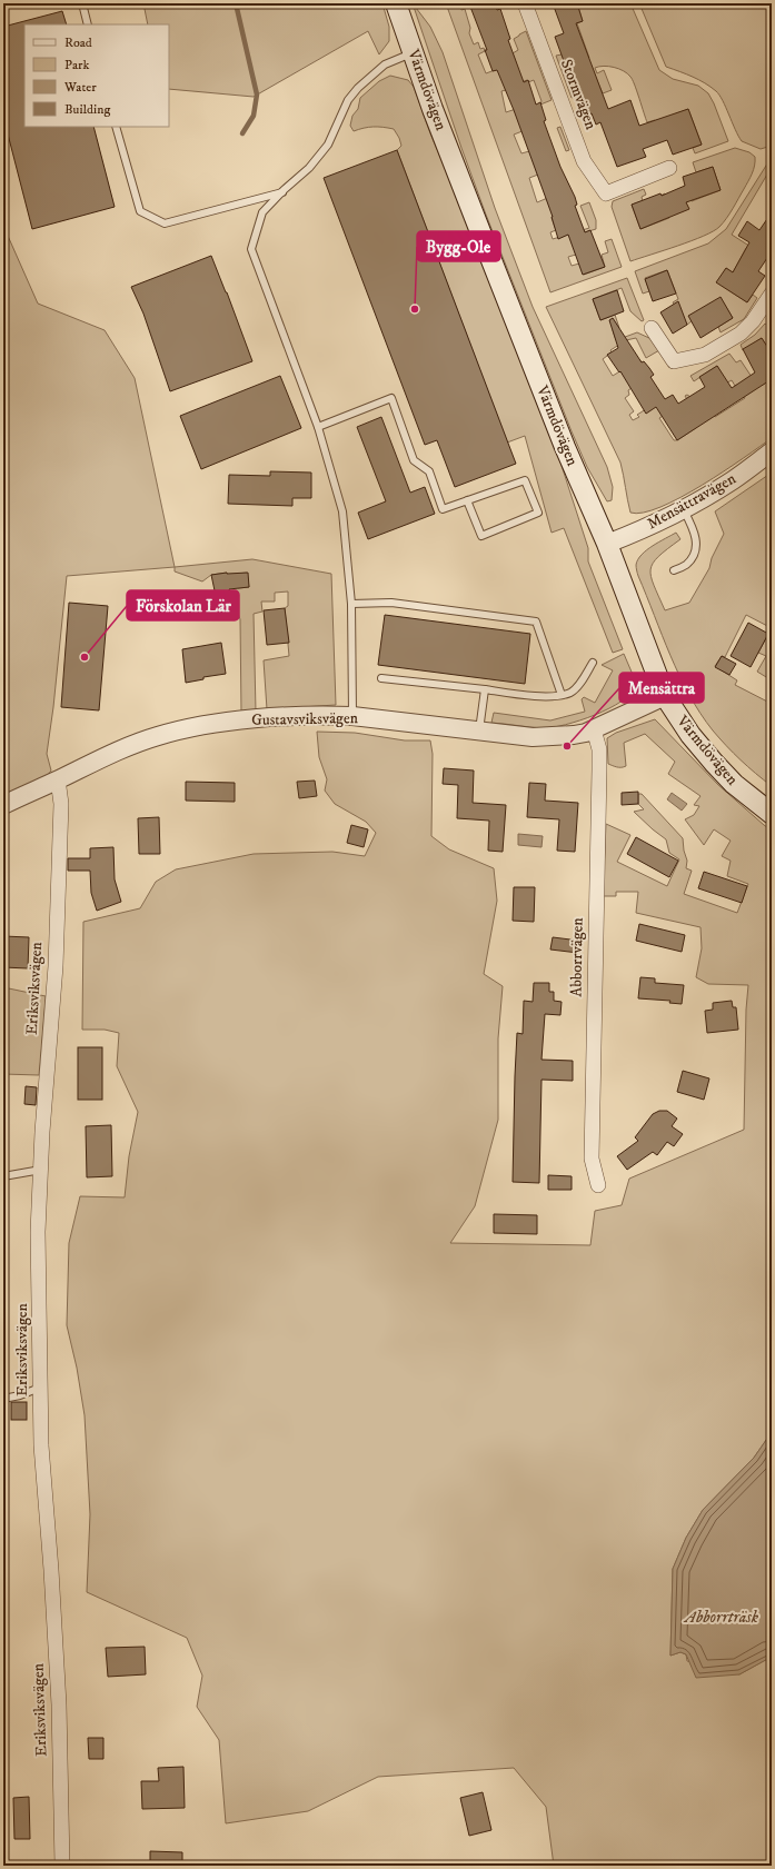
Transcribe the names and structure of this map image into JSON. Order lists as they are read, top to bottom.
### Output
{
  "streets": {
    "main road": ["Värmdövägen"],
    "street": [
      "Stormvägen",
      "Mensättravägen",
      "Gustavsviksvägen",
      "Abborrvägen",
      "Eriksviksvägen"
    ]
  },
  "crossings": [
    ["Värmdövägen", "Mensättravägen"],
    ["Värmdövägen", "Gustavsviksvägen"],
    ["Gustavsviksvägen", "Abborrvägen"],
    ["Gustavsviksvägen", "Eriksviksvägen"]
  ],
  "water": ["Abborrträsk"],
  "places": ["Bygg-Ole", "Förskolan Lär", "Mensättra"],
  "legend": [
    "Road",
    "Park",
    "Water",
    "Building"
  ]
}
